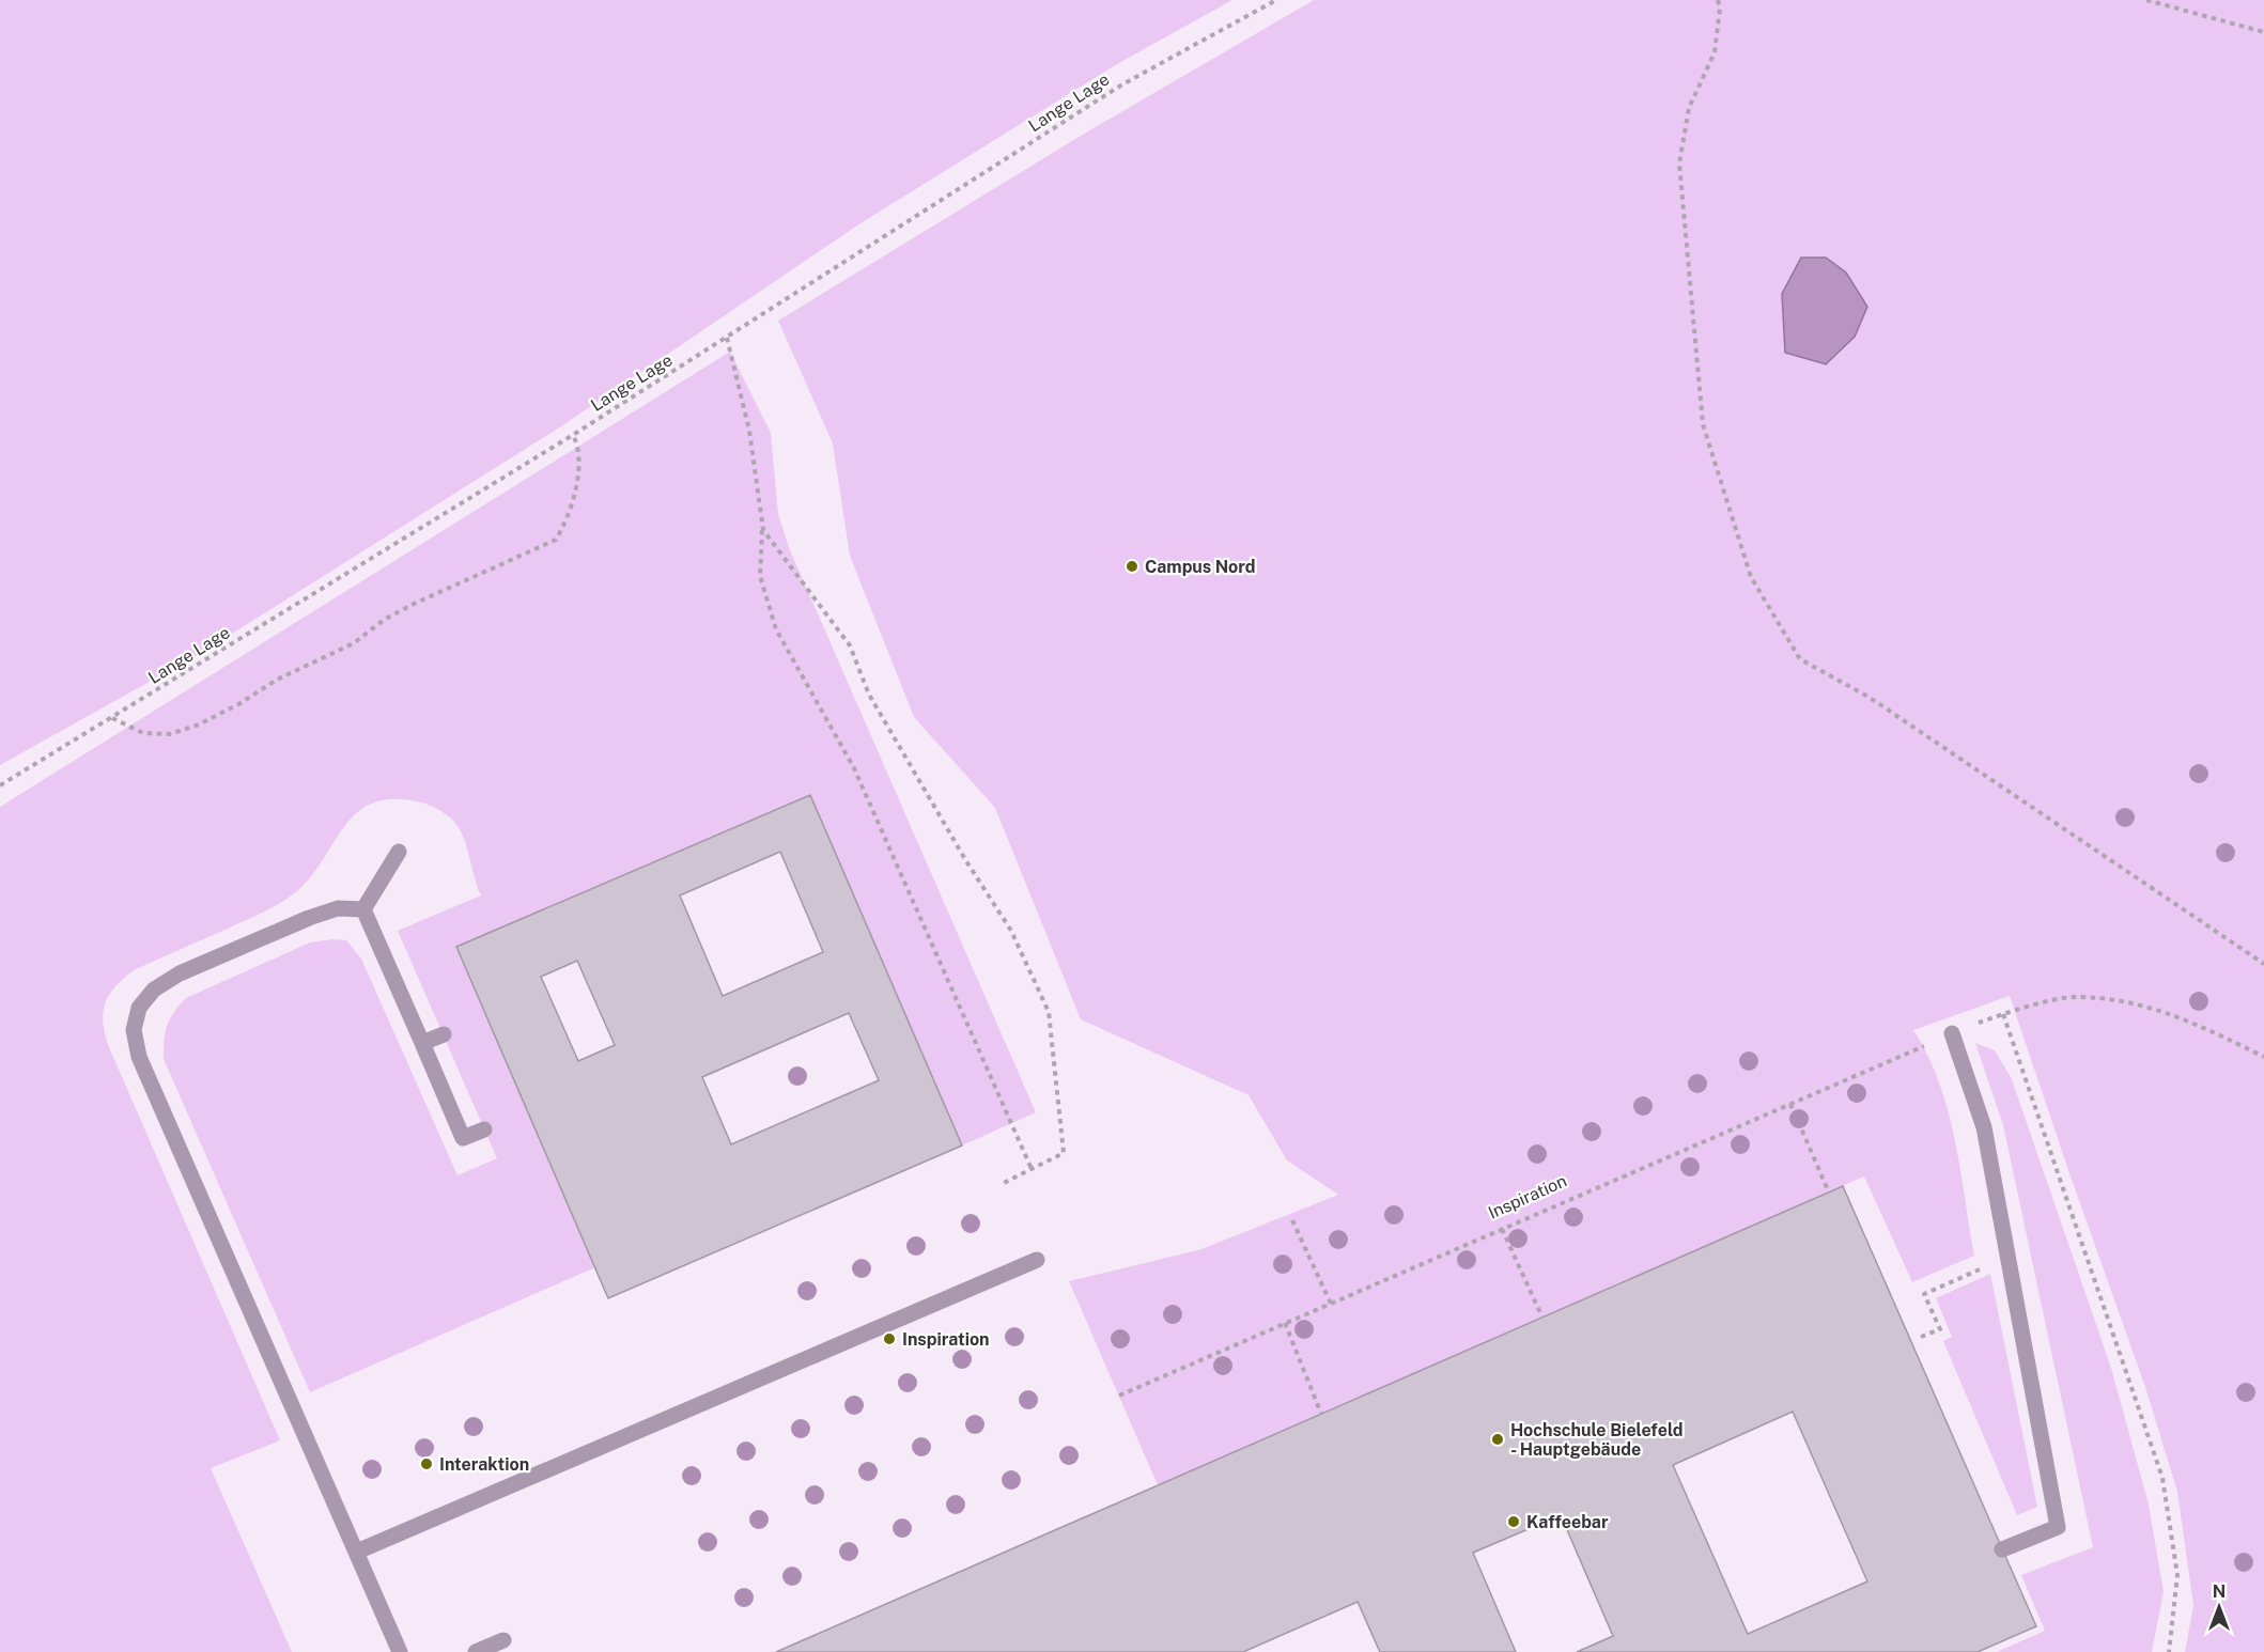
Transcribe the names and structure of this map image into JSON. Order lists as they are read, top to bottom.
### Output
{
  "streets": {
    "path": ["Lange Lage", "Inspiration"]
  },
  "places": [
    "Campus Nord",
    "Inspiration",
    "Hochschule Bielefeld - Hauptgebäude",
    "Interaktion",
    "Kaffeebar"
  ],
  "north": "top"
}
